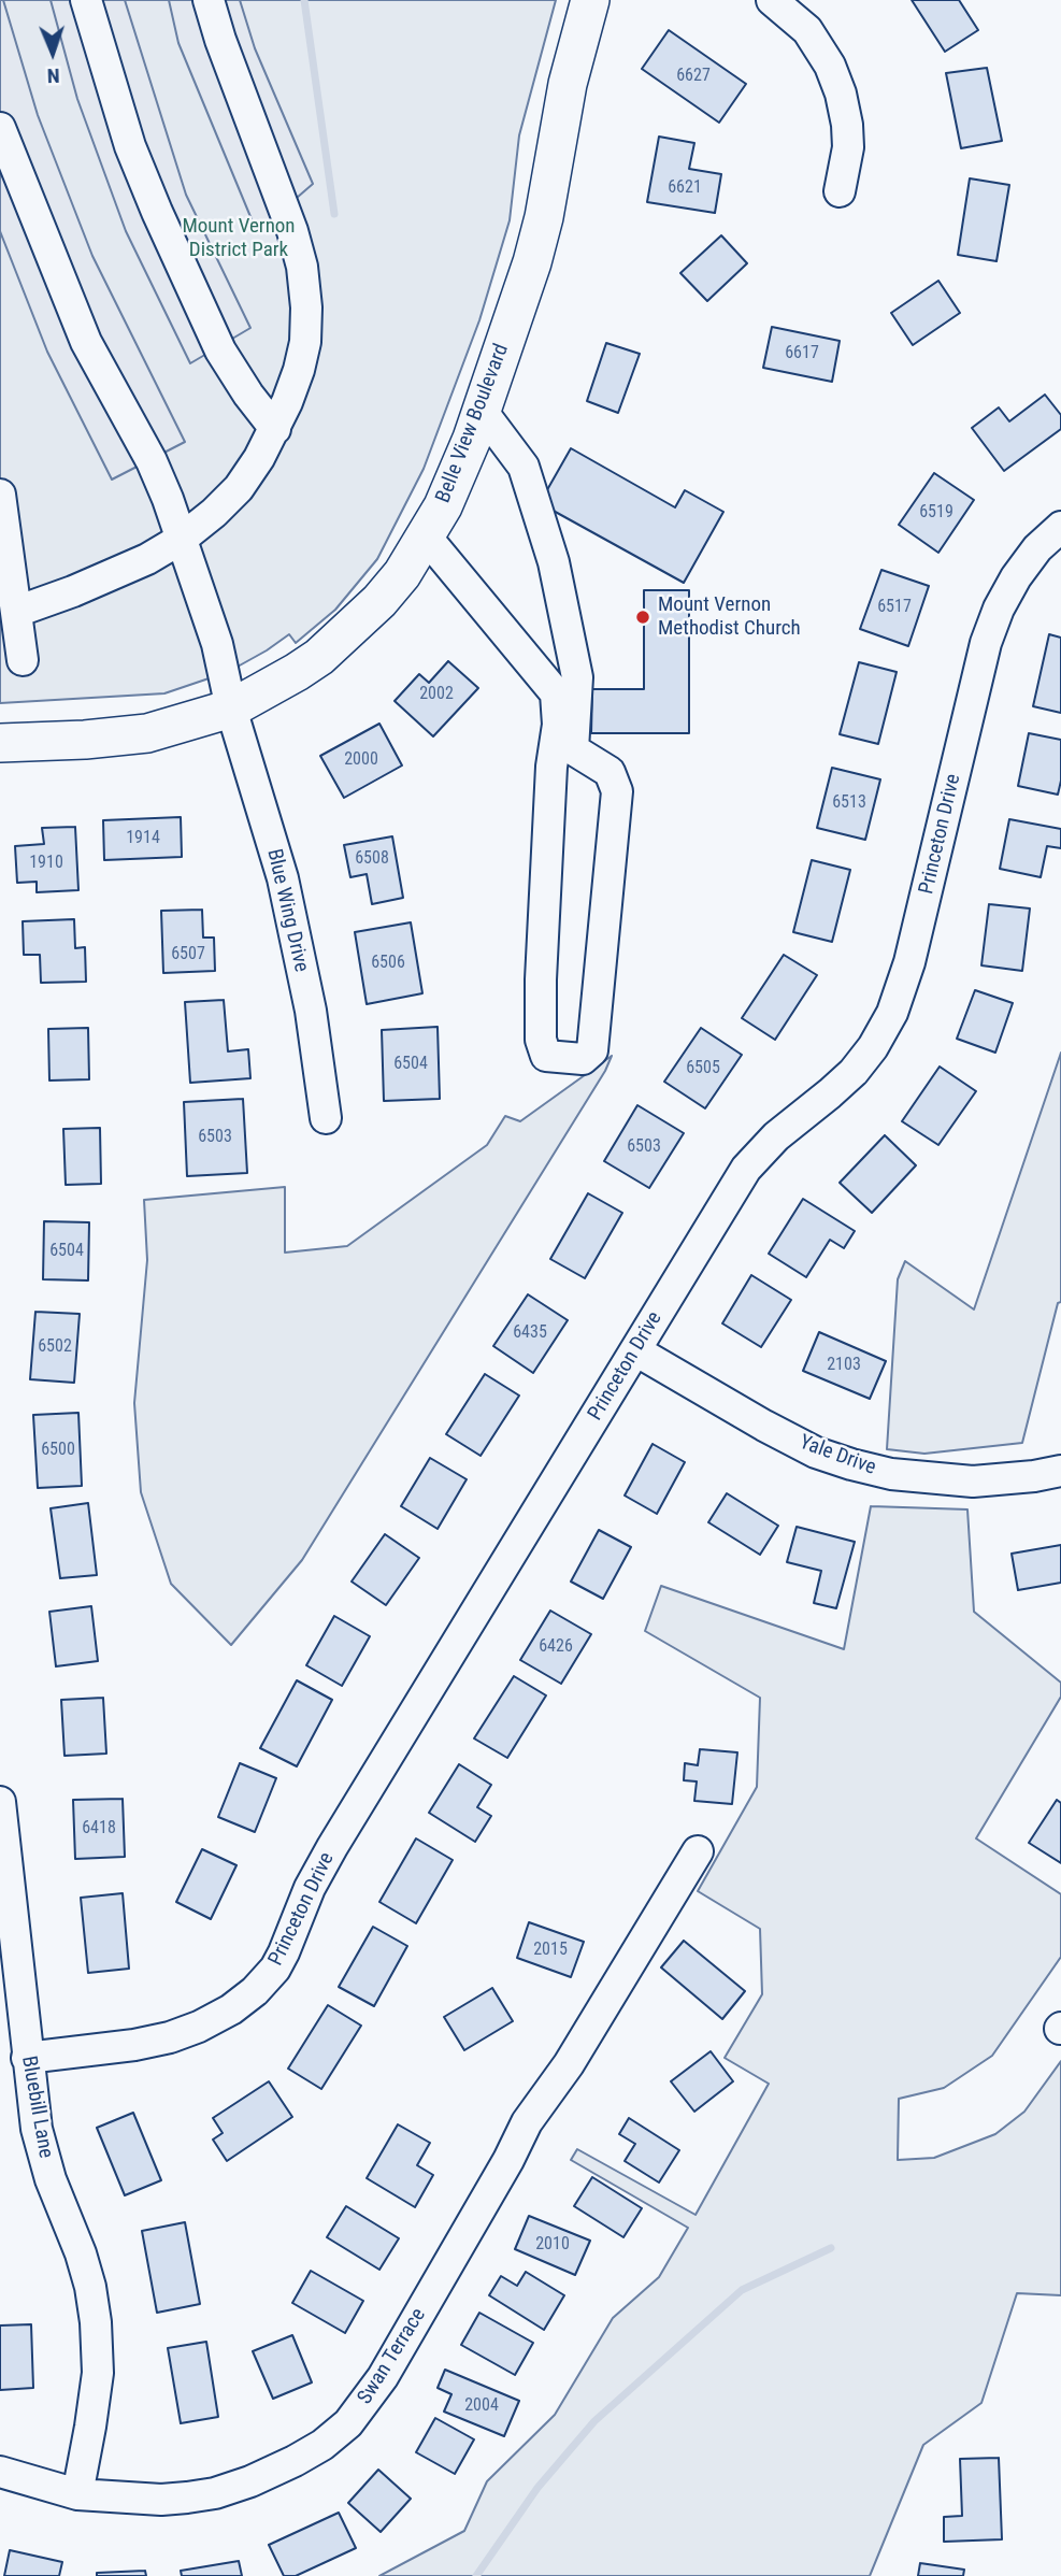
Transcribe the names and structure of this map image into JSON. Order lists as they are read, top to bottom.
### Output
{
  "streets": {
    "main road": ["Belle View Boulevard"],
    "street": [
      "Princeton Drive",
      "Blue Wing Drive",
      "Yale Drive",
      "Bluebill Lane",
      "Swan Terrace"
    ]
  },
  "crossings": [
    ["Belle View Boulevard", "Blue Wing Drive"],
    ["Princeton Drive", "Yale Drive"],
    ["Princeton Drive", "Bluebill Lane"],
    ["Bluebill Lane", "Swan Terrace"]
  ],
  "parks": ["Mount Vernon District Park"],
  "places": ["Mount Vernon Methodist Church"],
  "house_numbers": [
    "6627",
    "6621",
    "6617",
    "6519",
    "6517",
    "2002",
    "2000",
    "6513",
    "1914",
    "6508",
    "1910",
    "6507",
    "6506",
    "6504",
    "6505",
    "6503",
    "6503",
    "6504",
    "6435",
    "6502",
    "2103",
    "6500",
    "6426",
    "6418",
    "2015",
    "2010",
    "2004"
  ],
  "north": "bottom"
}
